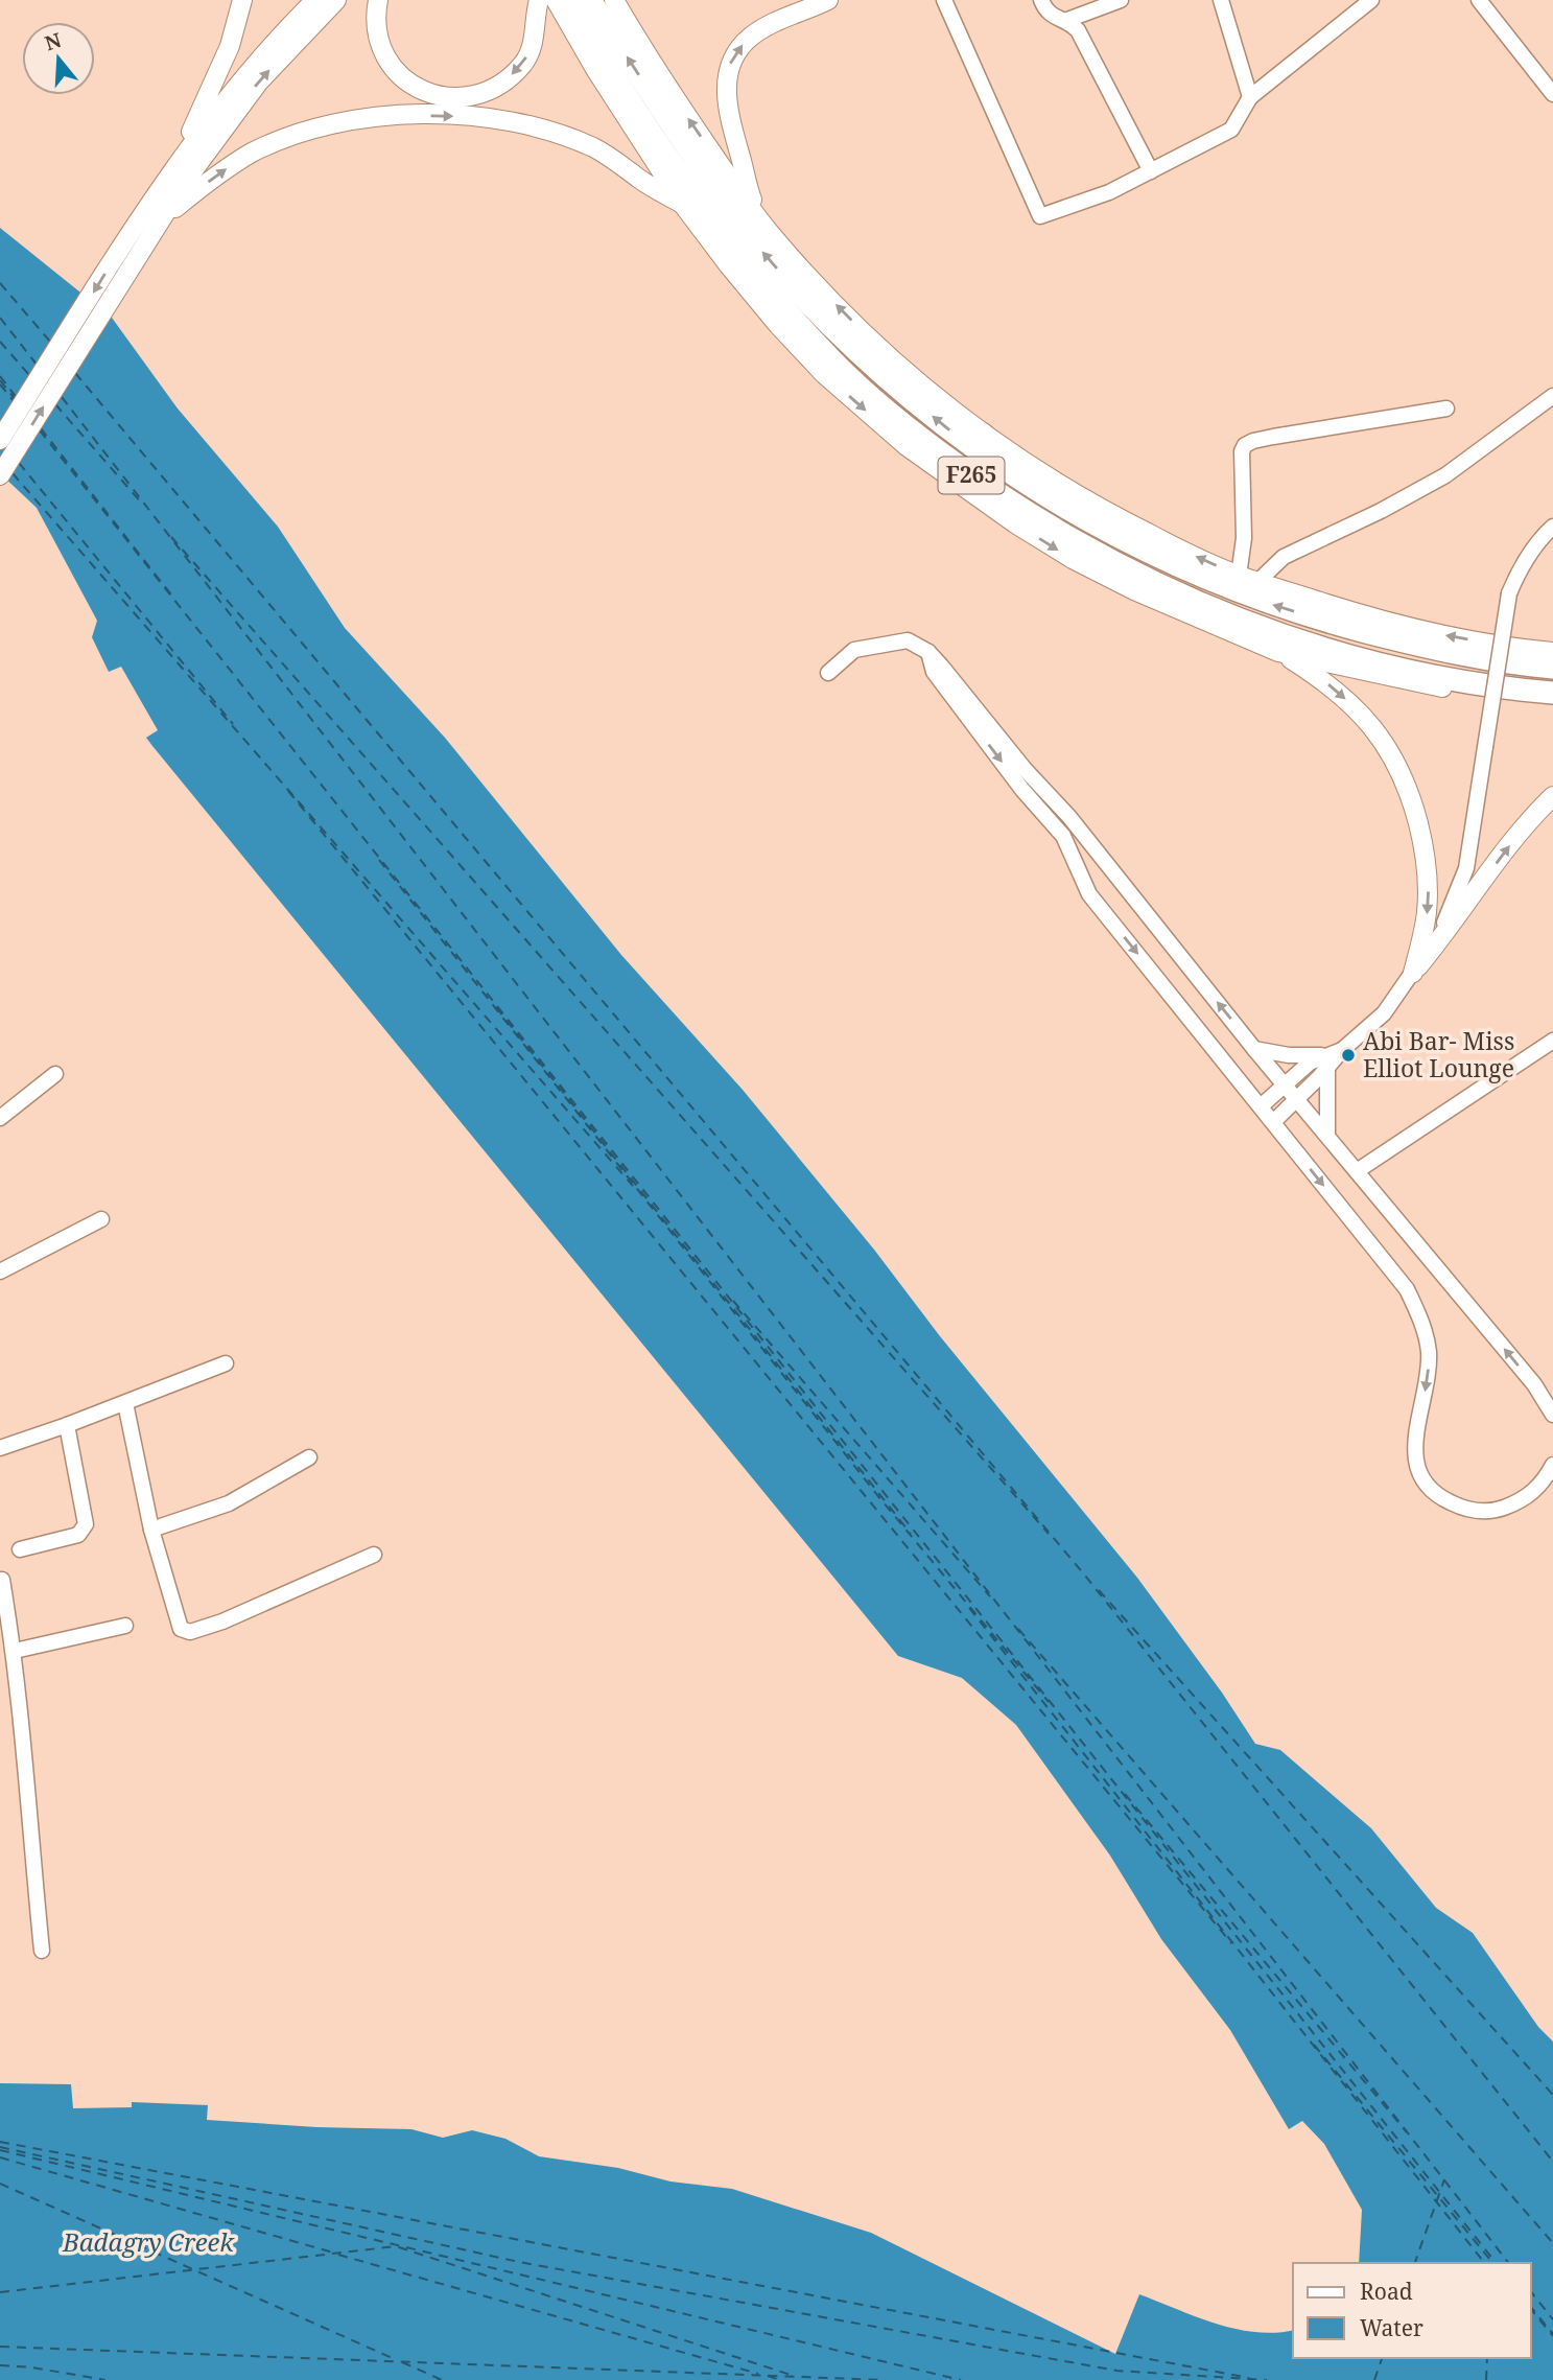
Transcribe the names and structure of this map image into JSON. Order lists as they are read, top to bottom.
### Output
{
  "streets": {
    "highway": ["F265"]
  },
  "water": ["Badagry Creek"],
  "places": ["Abi Bar- Miss Elliot Lounge"],
  "legend": ["Road", "Water"],
  "north": "top"
}
